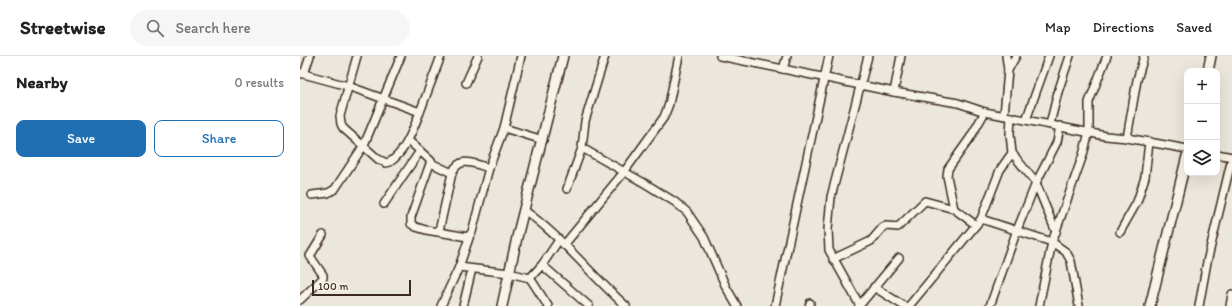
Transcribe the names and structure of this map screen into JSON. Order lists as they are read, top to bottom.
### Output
{
  "scale_bar": "100 m",
  "page": {
    "header": "Streetwise",
    "search": "Search here",
    "nav": ["Map", "Directions", "Saved"],
    "heading": ["Nearby", "0 results"],
    "map_buttons": ["+", "−"],
    "buttons": ["Save", "Share"],
    "scale": "100 m"
  }
}
